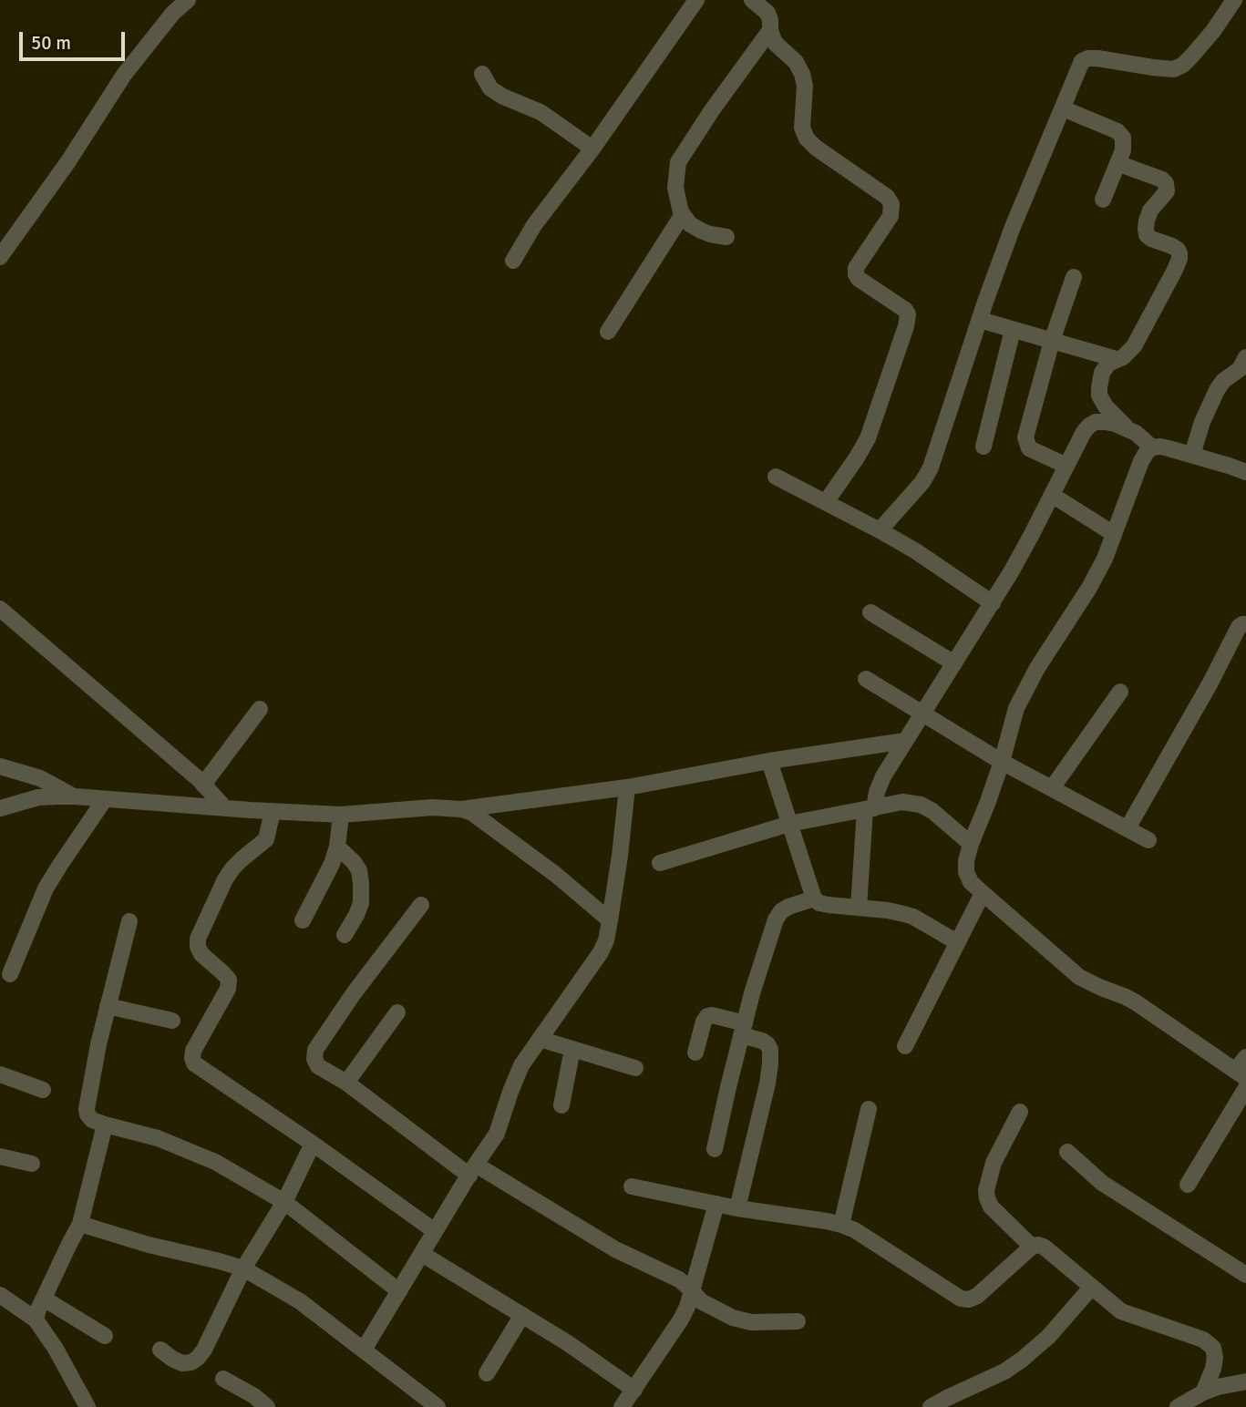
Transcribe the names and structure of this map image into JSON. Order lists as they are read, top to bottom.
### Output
{
  "scale_bar": "50 m"
}
